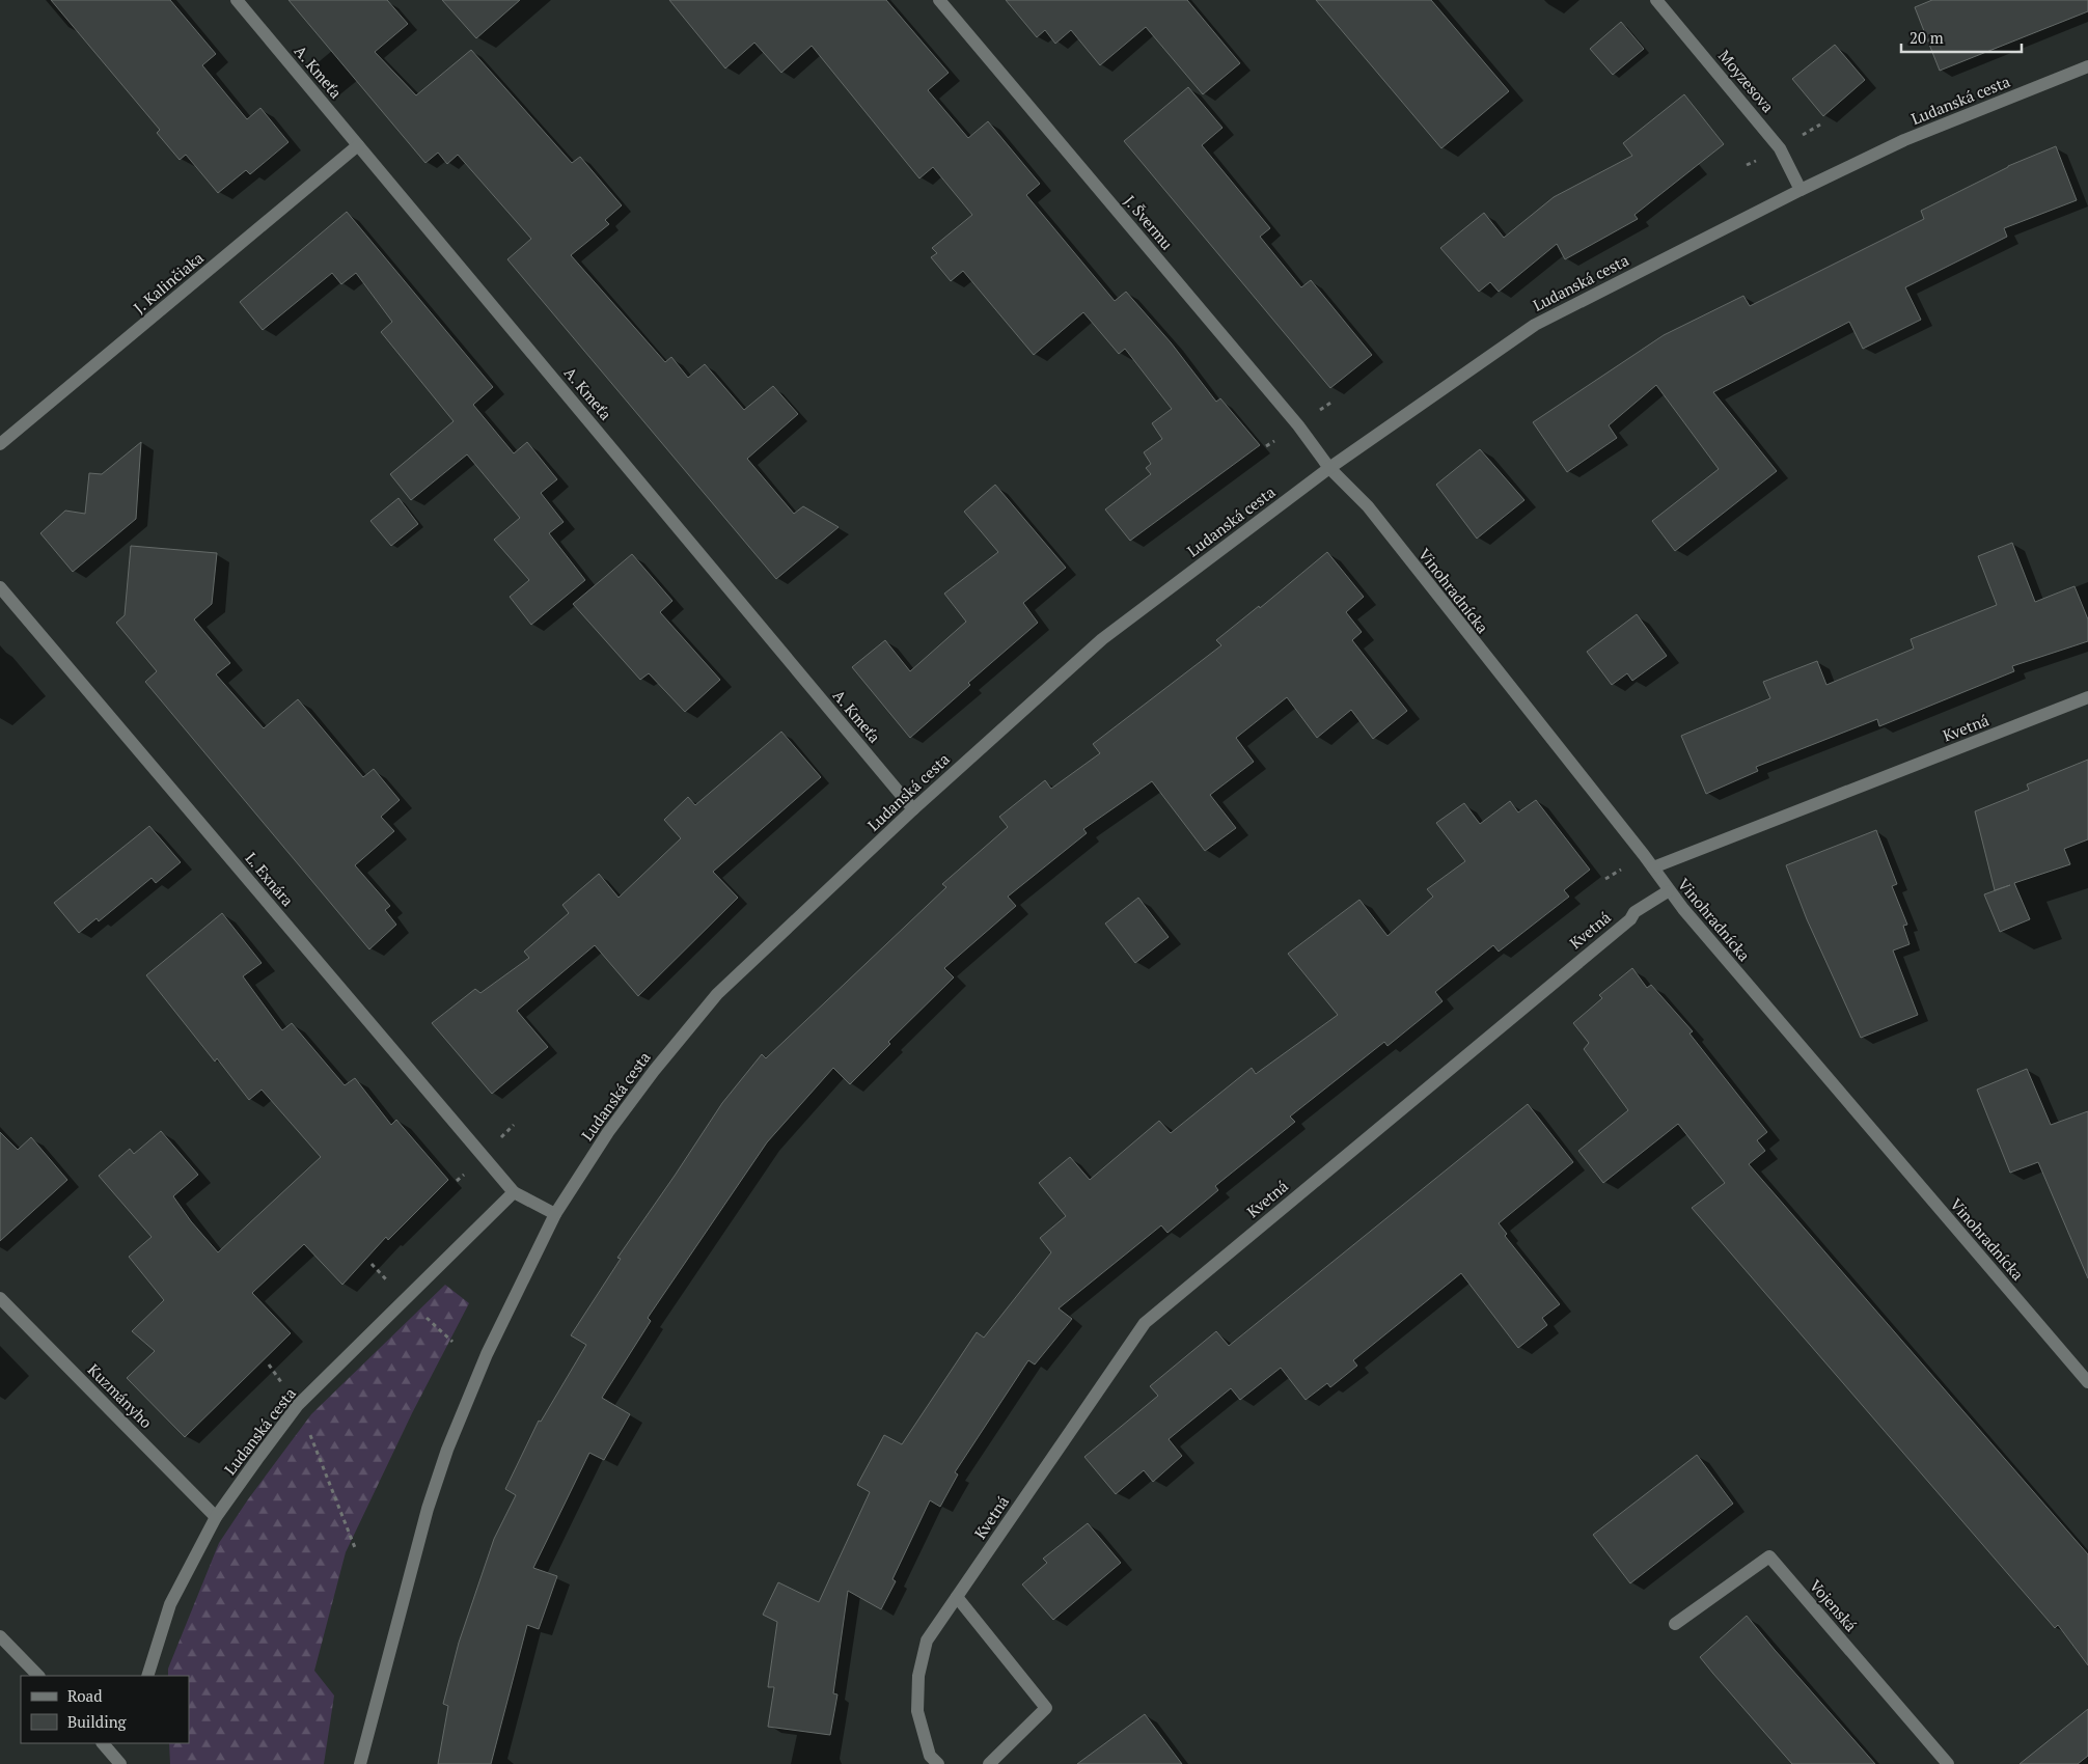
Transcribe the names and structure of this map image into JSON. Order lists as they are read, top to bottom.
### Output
{
  "streets": {
    "street": [
      "A. Kmeťa",
      "Moyzesova",
      "Ludanská cesta",
      "J. Švermu",
      "J. Kalinčiaka",
      "Vinohradnícka",
      "Kvetná",
      "L. Exnára",
      "Kuzmányho",
      "Vojenská"
    ]
  },
  "crossings": [
    ["A. Kmeťa", "Ludanská cesta"],
    ["A. Kmeťa", "J. Kalinčiaka"],
    ["Moyzesova", "Ludanská cesta"],
    ["Ludanská cesta", "J. Švermu"],
    ["Ludanská cesta", "Vinohradnícka"],
    ["Ludanská cesta", "L. Exnára"],
    ["Ludanská cesta", "Kuzmányho"],
    ["J. Švermu", "Vinohradnícka"],
    ["Vinohradnícka", "Kvetná"]
  ],
  "legend": ["Road", "Building"],
  "scale_bar": "20 m"
}
